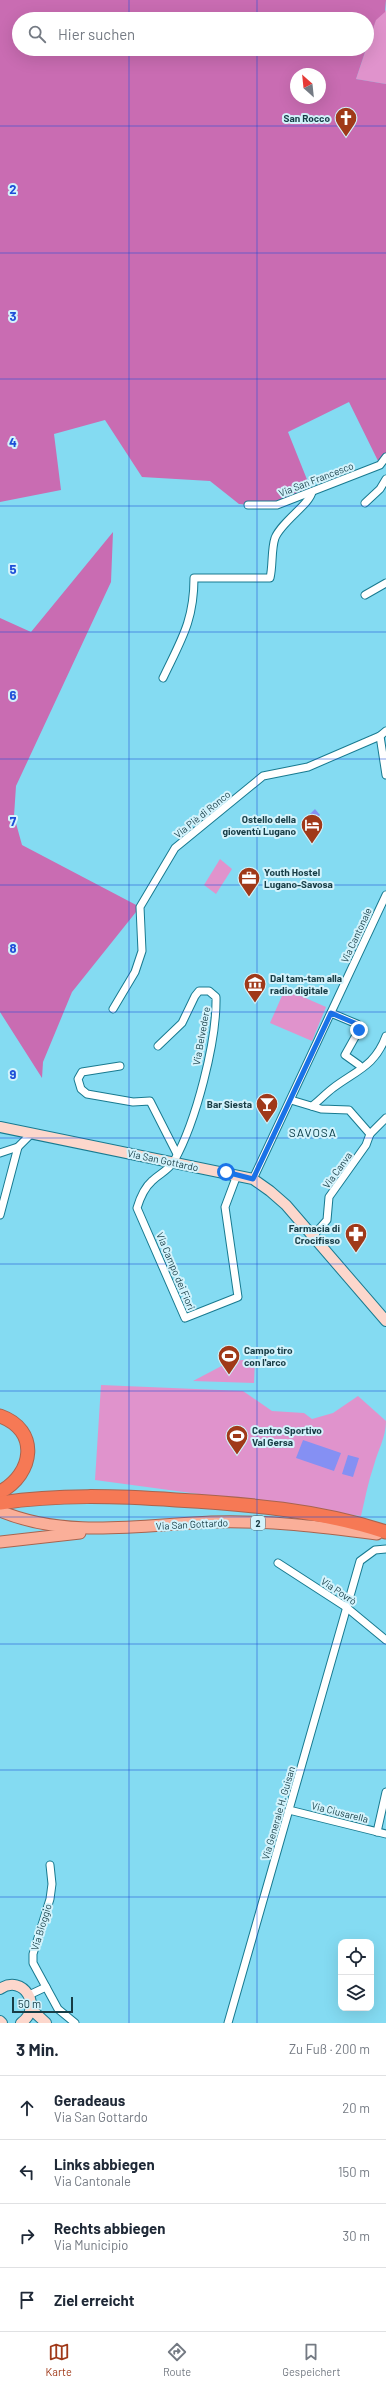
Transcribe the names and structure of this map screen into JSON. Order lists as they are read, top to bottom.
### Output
{
  "streets": {
    "main road": ["Via San Gottardo", "2"],
    "street": [
      "Via San Francesco",
      "Via Piè di Ronco",
      "Via Cantonale",
      "Via Belvedere",
      "Via Canva",
      "Via Campo dei Fiori",
      "Via Povrò",
      "Via Ciusarella",
      "Via Generale H. Guisan",
      "Via Bioggio"
    ]
  },
  "crossings": [
    ["Via Cantonale", "Via San Gottardo"],
    ["Via Belvedere", "Via San Gottardo"],
    ["Via Belvedere", "Via Campo dei Fiori"],
    ["Via San Gottardo", "Via Canva"],
    ["Via San Gottardo", "Via Campo dei Fiori"],
    ["Via Povrò", "Via Generale H. Guisan"],
    ["Via Ciusarella", "Via Generale H. Guisan"]
  ],
  "districts": ["SAVOSA"],
  "places": {
    "church": ["San Rocco"],
    "hotel": ["Ostello della gioventù Lugano"],
    "office": ["Youth Hostel Lugano-Savosa"],
    "museum": ["Dal tam-tam alla radio digitale"],
    "bar": ["Bar Siesta"],
    "pharmacy": ["Farmacia di Crocifisso"],
    "sports": ["Campo tiro con l'arco", "Centro Sportivo Val Gersa"]
  },
  "scale_bar": "50 m",
  "north": "top left",
  "page": {
    "search": "Hier suchen",
    "scale": "50 m",
    "heading": ["3 Min.", "Zu Fuß · 200 m"],
    "list": [
      ["Geradeaus", "Via San Gottardo", "20 m"],
      ["Links abbiegen", "Via Cantonale", "150 m"],
      ["Rechts abbiegen", "Via Municipio", "30 m"],
      "Ziel erreicht"
    ],
    "nav": ["Karte", "Route", "Gespeichert"]
  },
  "grid": {
    "rows": [
      "2",
      "3",
      "4",
      "5",
      "6",
      "7",
      "8",
      "9"
    ]
  }
}
